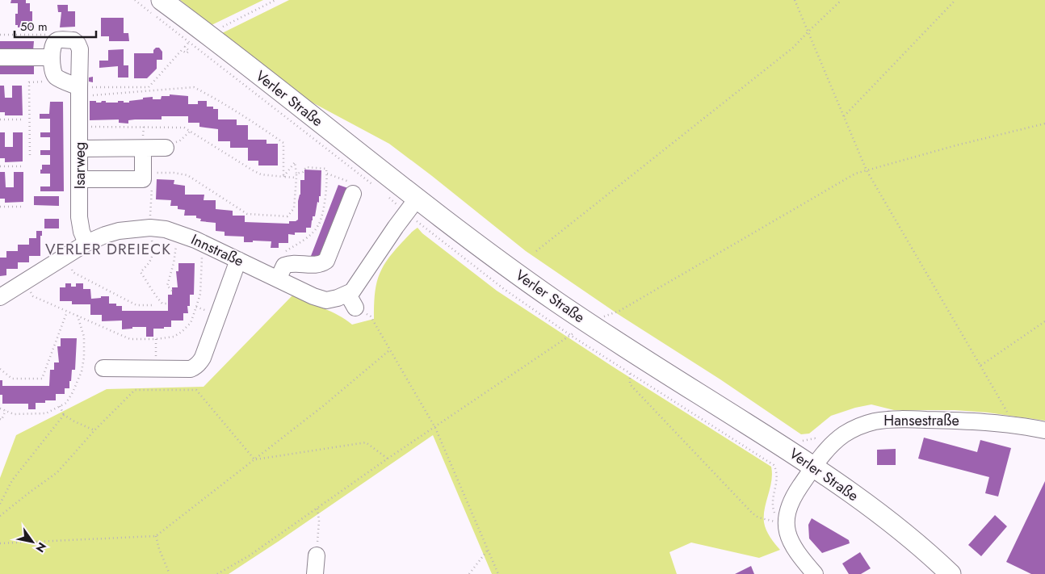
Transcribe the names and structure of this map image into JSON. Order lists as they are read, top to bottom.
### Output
{
  "streets": {
    "main road": ["Verler Straße"],
    "street": ["Isarweg", "Innstraße", "Hansestraße"]
  },
  "crossings": [
    ["Verler Straße", "Hansestraße"],
    ["Isarweg", "Innstraße"]
  ],
  "districts": ["VERLER DREIECK"],
  "scale_bar": "50 m",
  "north": "bottom right"
}
